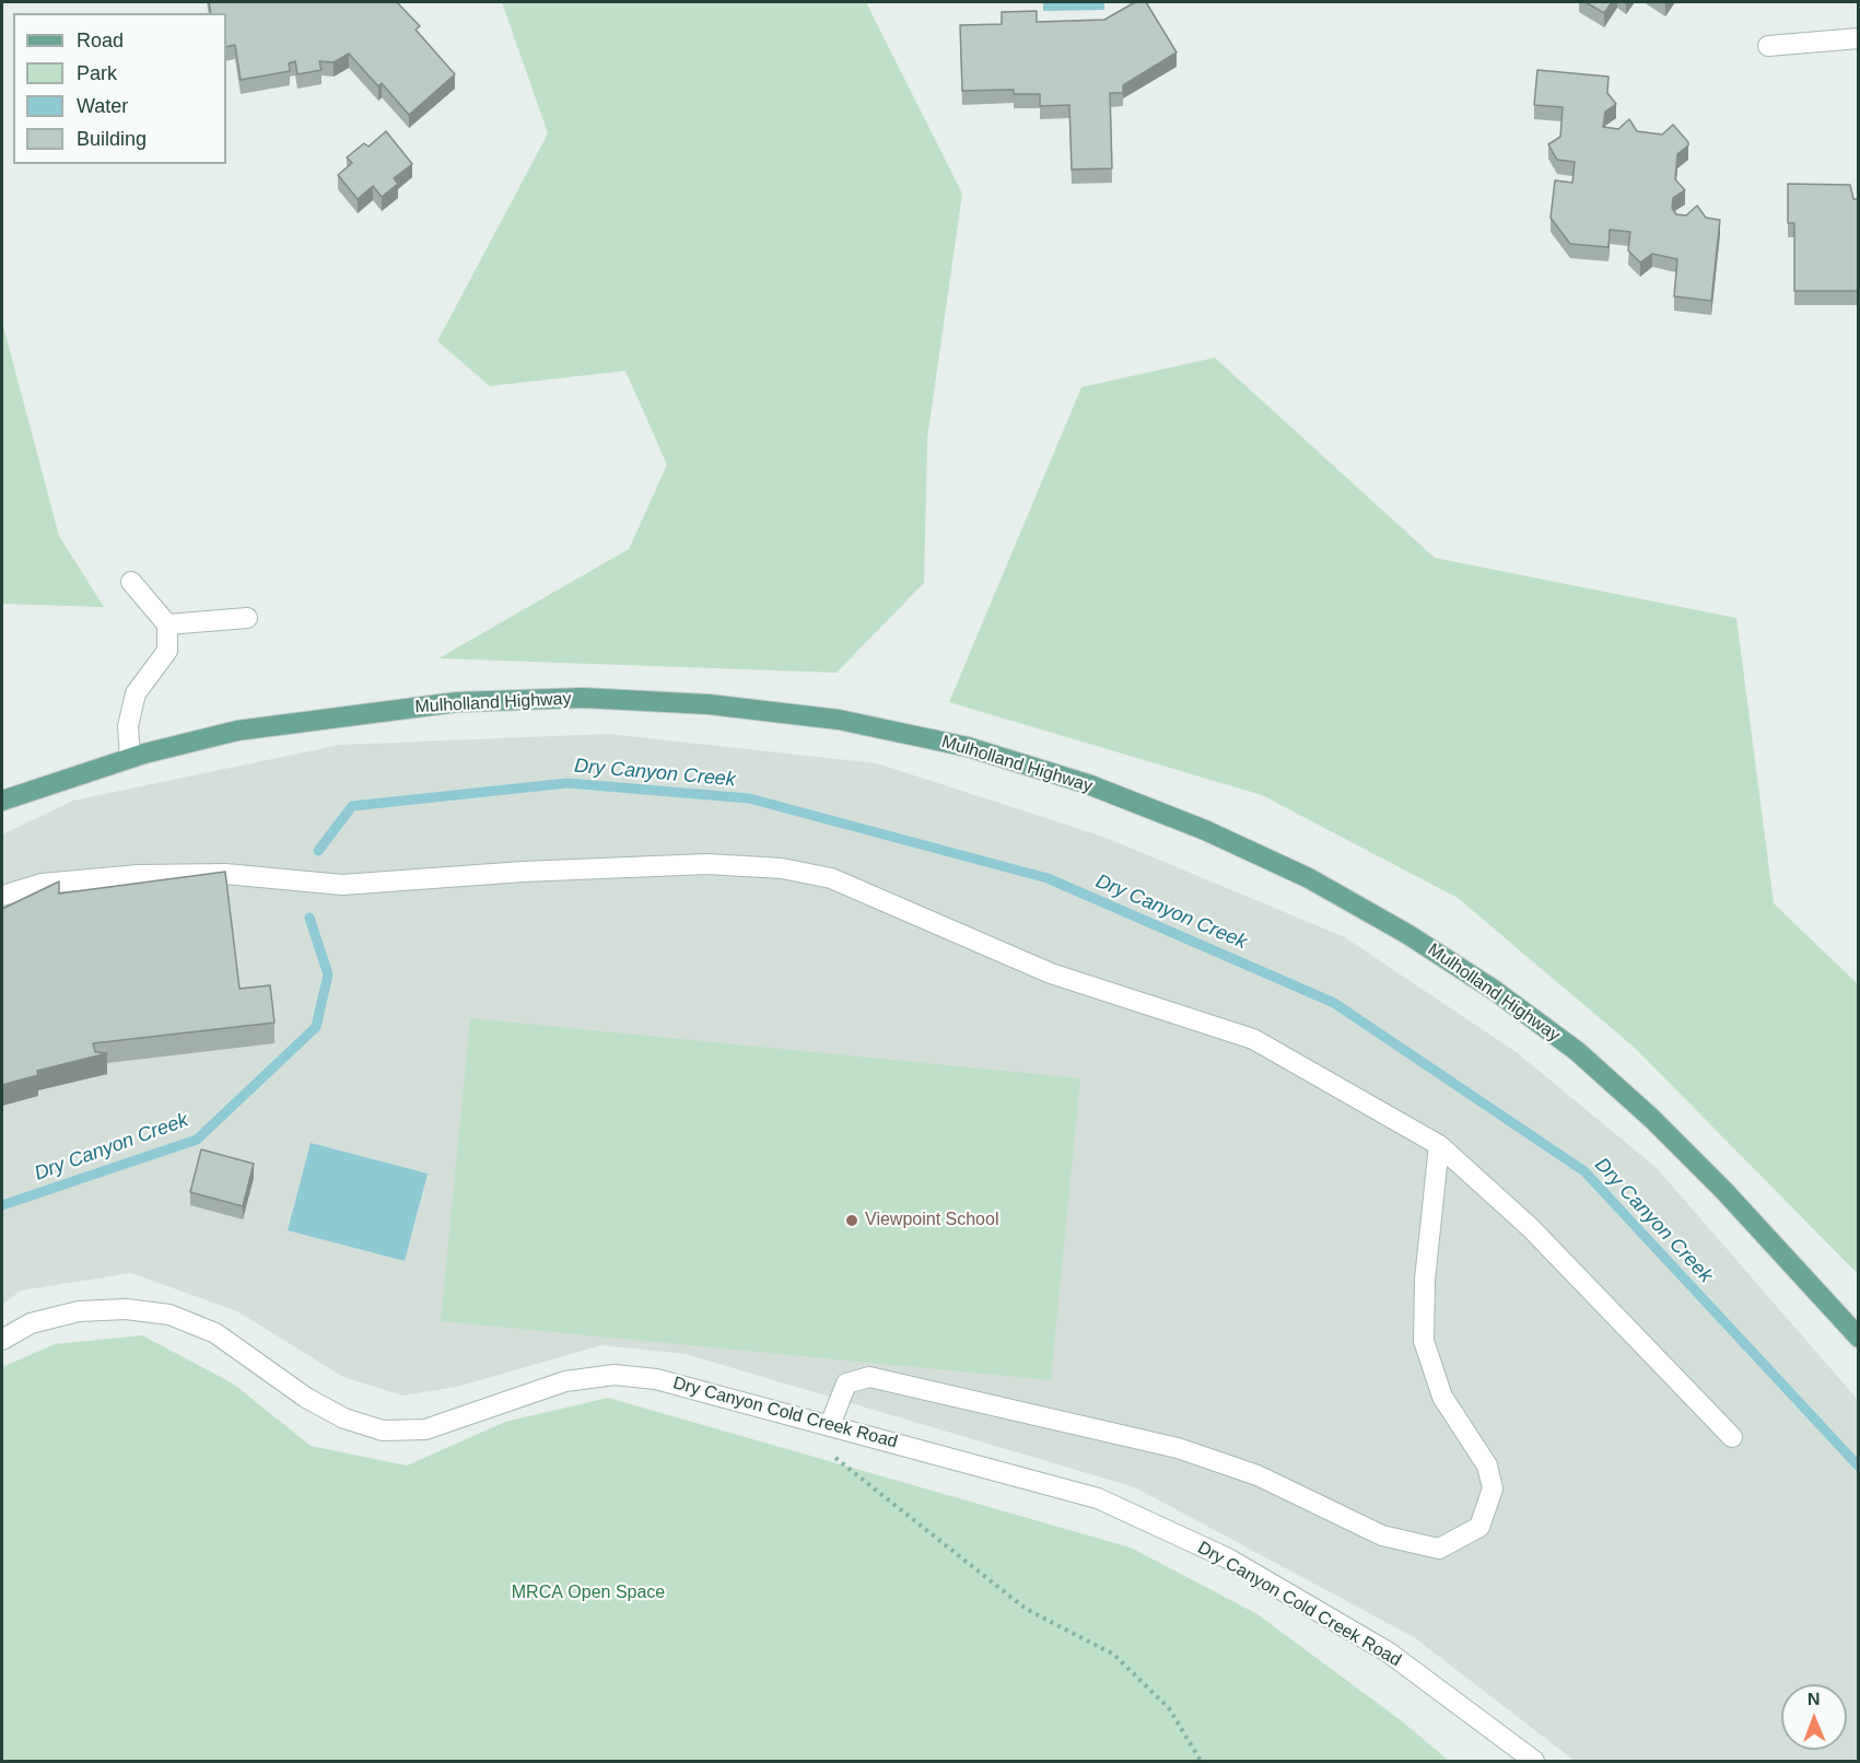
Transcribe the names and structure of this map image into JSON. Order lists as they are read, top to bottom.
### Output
{
  "streets": {
    "main road": ["Mulholland Highway"],
    "street": ["Dry Canyon Cold Creek Road"]
  },
  "water": ["Dry Canyon Creek"],
  "parks": ["MRCA Open Space"],
  "places": ["Viewpoint School"],
  "legend": [
    "Road",
    "Park",
    "Water",
    "Building"
  ],
  "north": "top"
}
